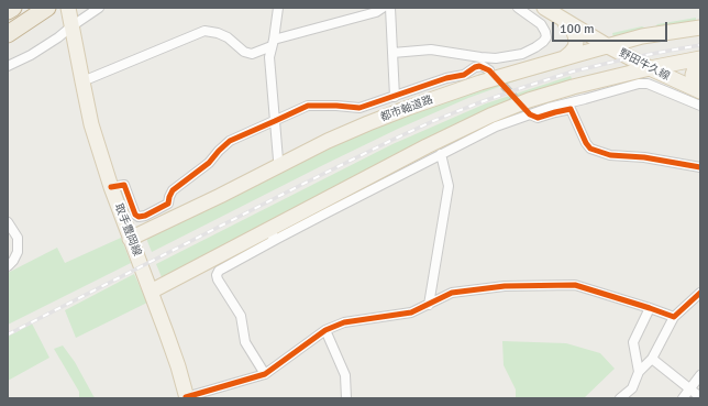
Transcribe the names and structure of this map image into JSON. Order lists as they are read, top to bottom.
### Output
{
  "streets": {
    "main road": ["野田牛久線", "都市軸道路", "取手豊岡線"]
  },
  "crossings": [
    ["野田牛久線", "都市軸道路"],
    ["都市軸道路", "取手豊岡線"]
  ],
  "scale_bar": "100 m"
}
